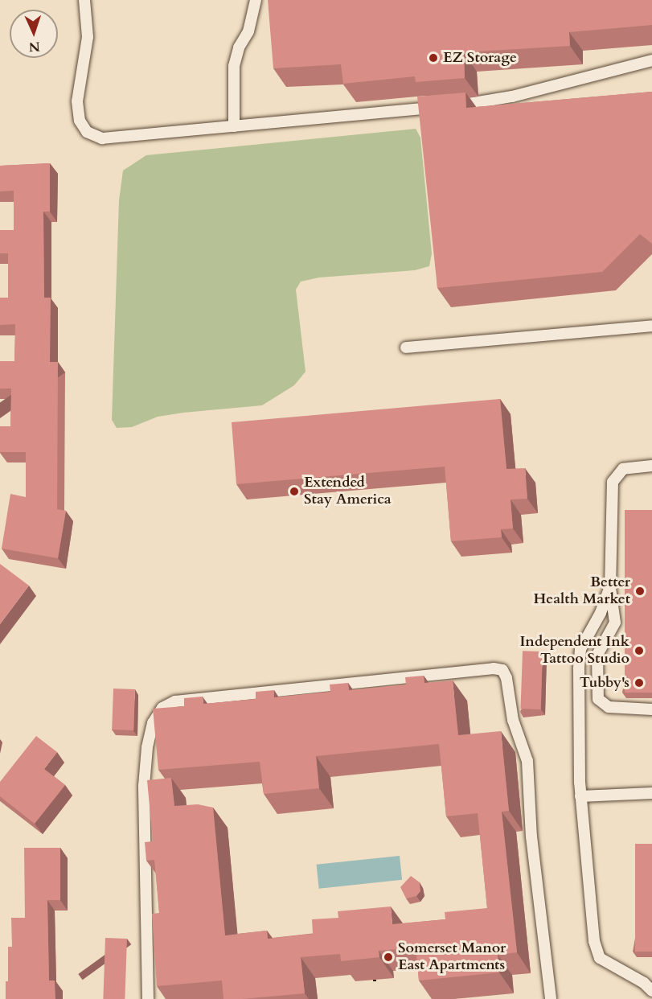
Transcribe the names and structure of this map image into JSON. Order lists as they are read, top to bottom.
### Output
{
  "places": [
    "EZ Storage",
    "Extended Stay America",
    "Better Health Market",
    "Independent Ink Tattoo Studio",
    "Tubby's",
    "Somerset Manor East Apartments"
  ],
  "north": "bottom"
}
